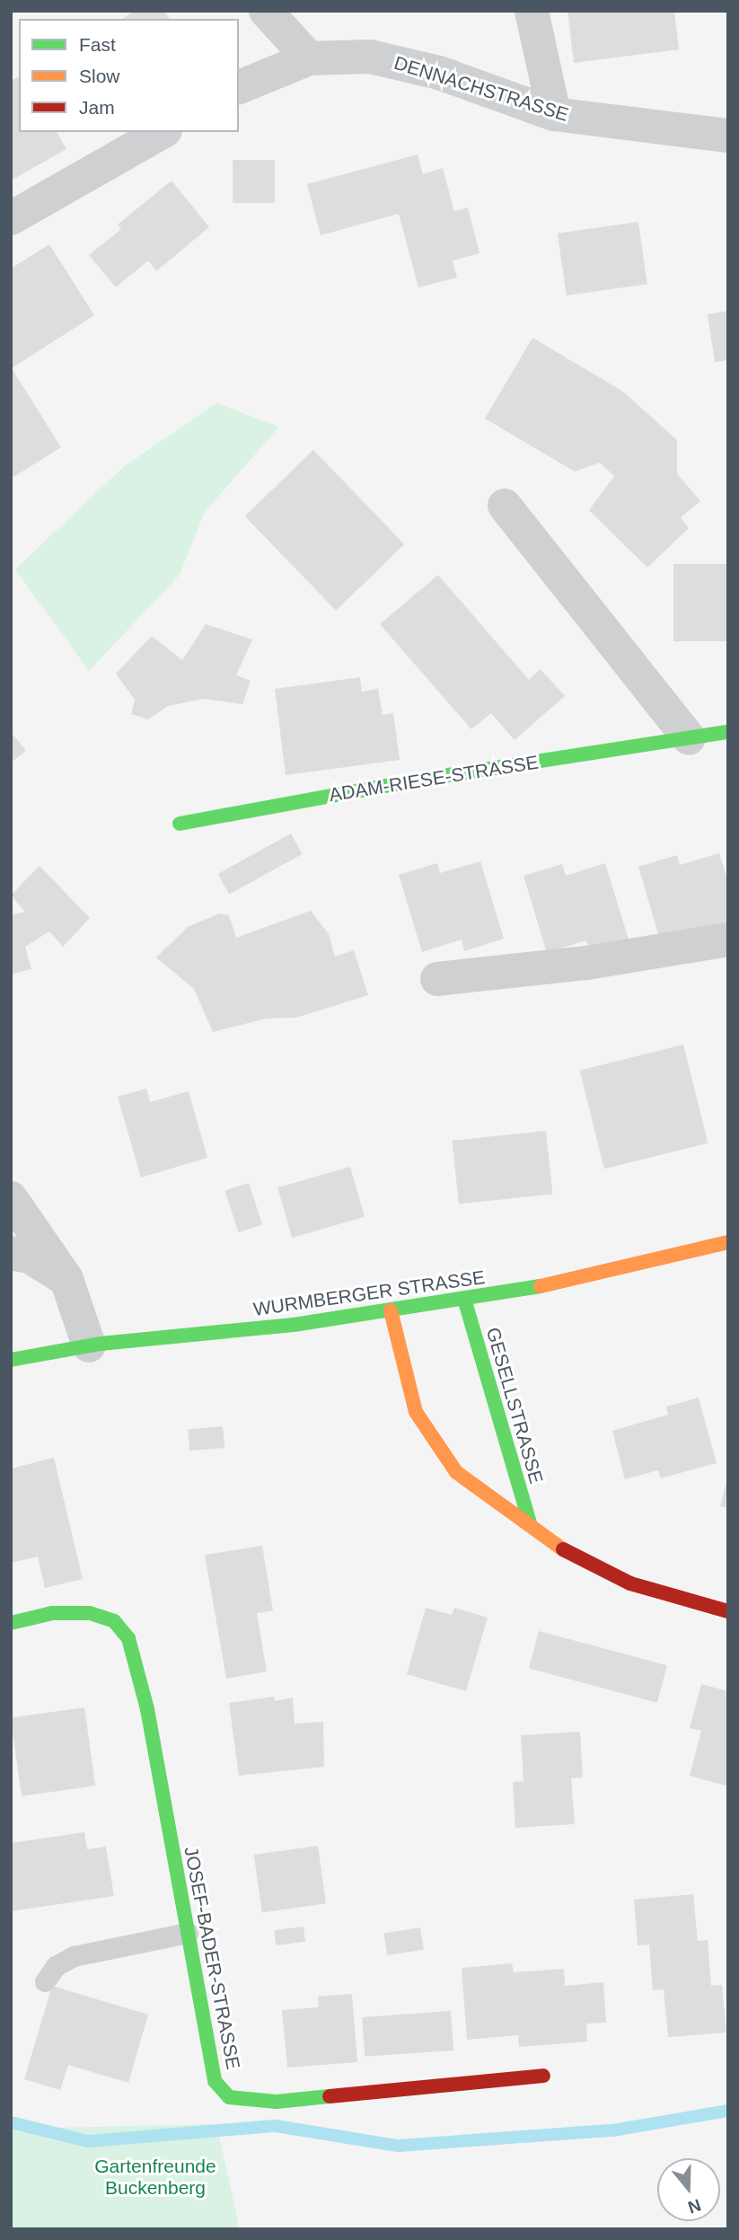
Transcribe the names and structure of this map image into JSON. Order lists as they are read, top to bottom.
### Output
{
  "streets": {
    "street": [
      "DENNACHSTRASSE",
      "ADAM-RIESE-STRASSE",
      "WURMBERGER STRASSE",
      "GESELLSTRASSE",
      "JOSEF-BADER-STRASSE"
    ]
  },
  "crossings": [
    ["WURMBERGER STRASSE", "GESELLSTRASSE"]
  ],
  "parks": ["Gartenfreunde Buckenberg"],
  "legend": ["Fast", "Slow", "Jam"],
  "north": "bottom"
}
